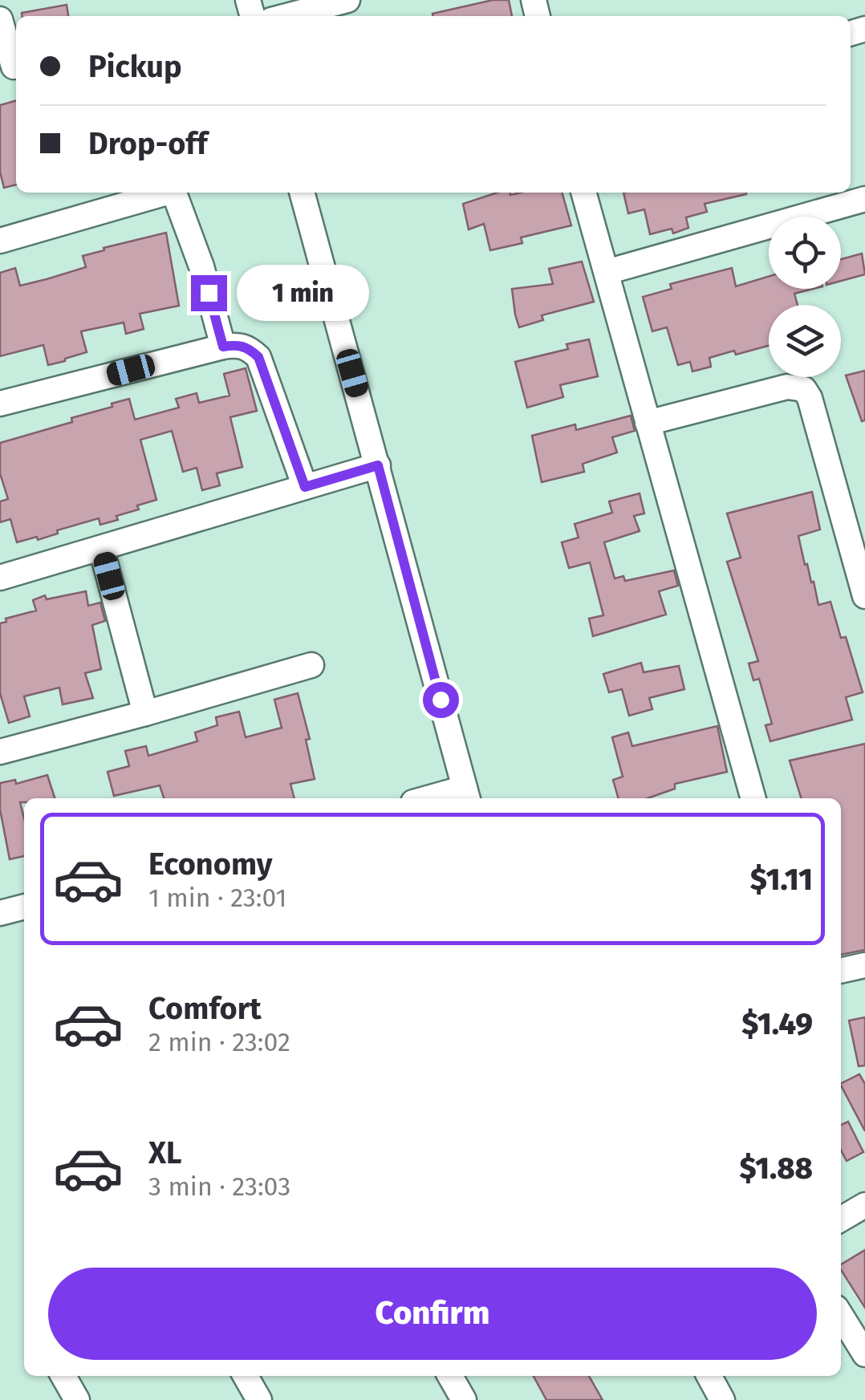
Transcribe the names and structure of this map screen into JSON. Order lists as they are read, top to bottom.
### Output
{
  "page": {
    "banner": ["Pickup", "Drop-off"],
    "bubble": "1 min",
    "list": [
      {
        "name": "Economy",
        "note": "1 min · 23:01",
        "value": "$1.11"
      },
      {
        "name": "Comfort",
        "note": "2 min · 23:02",
        "value": "$1.49"
      },
      {
        "name": "XL",
        "note": "3 min · 23:03",
        "value": "$1.88"
      }
    ],
    "buttons": "Confirm"
  }
}
